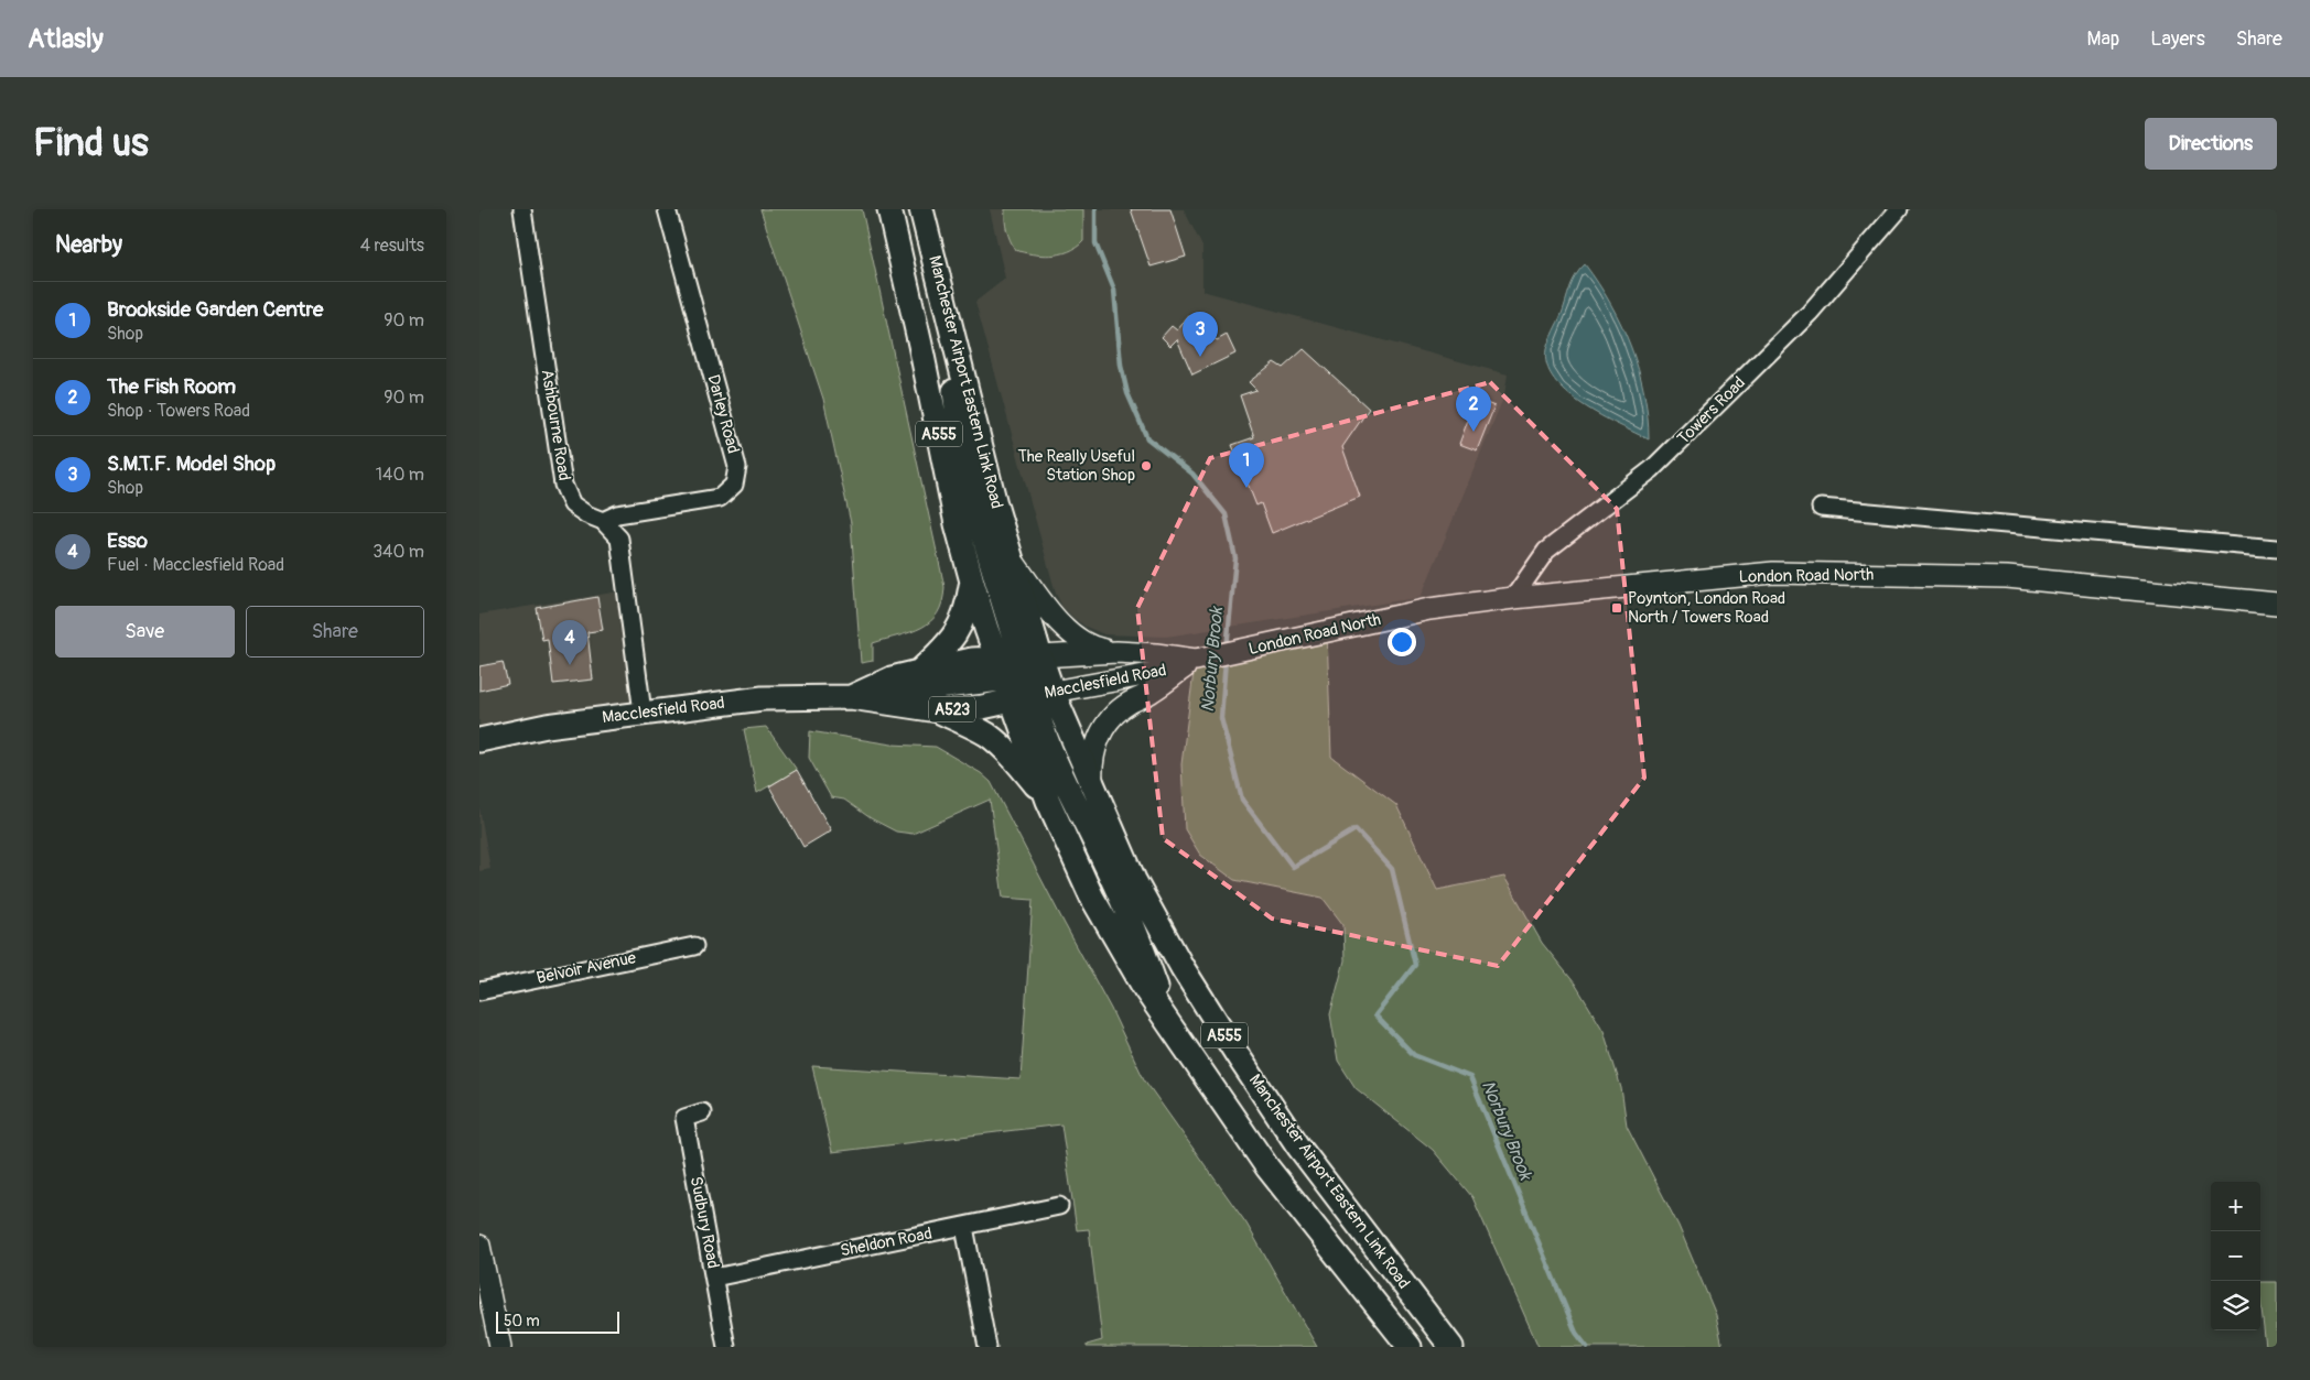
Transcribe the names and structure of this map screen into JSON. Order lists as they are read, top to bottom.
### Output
{
  "streets": {
    "highway": [
      "Manchester Airport Eastern Link Road",
      "A555",
      "Macclesfield Road",
      "A523"
    ],
    "main road": ["London Road North"],
    "street": [
      "Towers Road",
      "Darley Road",
      "Ashbourne Road",
      "Belvoir Avenue",
      "Sudbury Road",
      "Sheldon Road"
    ]
  },
  "crossings": [
    ["Manchester Airport Eastern Link Road", "A555"],
    ["Manchester Airport Eastern Link Road", "Macclesfield Road"],
    ["Towers Road", "London Road North"],
    ["Darley Road", "Ashbourne Road"],
    ["Ashbourne Road", "Macclesfield Road"],
    ["A555", "Macclesfield Road"],
    ["London Road North", "Macclesfield Road"],
    ["Sudbury Road", "Sheldon Road"]
  ],
  "water": ["Norbury Brook"],
  "places": {
    "other": ["The Really Useful Station Shop"],
    "transit": ["Poynton, London Road North / Towers Road"]
  },
  "scale_bar": "50 m",
  "page": {
    "header": "Atlasly",
    "nav": ["Map", "Layers", "Share"],
    "buttons": [
      "Directions",
      ["Save", "Share"]
    ],
    "title": "Find us",
    "heading": ["Nearby", "4 results"],
    "list": [
      {
        "mark": "1",
        "name": "Brookside Garden Centre",
        "note": "Shop",
        "value": "90 m"
      },
      {
        "mark": "2",
        "name": "The Fish Room",
        "note": "Shop · Towers Road",
        "value": "90 m"
      },
      {
        "mark": "3",
        "name": "S.M.T.F. Model Shop",
        "note": "Shop",
        "value": "140 m"
      },
      {
        "mark": "4",
        "name": "Esso",
        "note": "Fuel · Macclesfield Road",
        "value": "340 m"
      }
    ],
    "pins": [
      "3",
      "2",
      "1",
      "4"
    ],
    "map_buttons": ["+", "−"],
    "scale": "50 m"
  }
}
